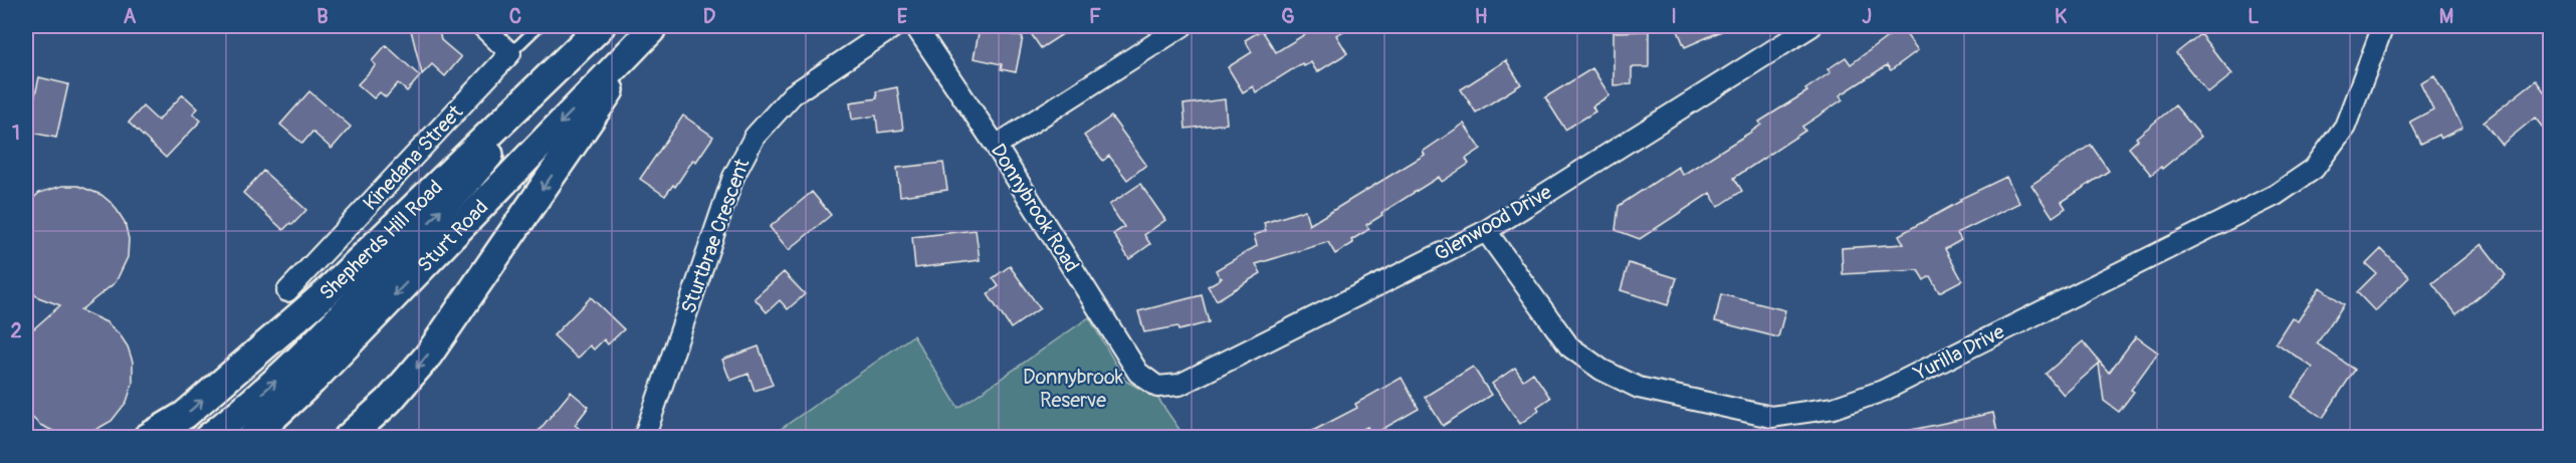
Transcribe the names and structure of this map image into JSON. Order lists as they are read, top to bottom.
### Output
{
  "streets": {
    "main road": ["Sturt Road", "Shepherds Hill Road"],
    "street": [
      "Kinedana Street",
      "Donnybrook Road",
      "Glenwood Drive",
      "Sturtbrae Crescent",
      "Yurilla Drive"
    ]
  },
  "crossings": [
    ["Donnybrook Road", "Glenwood Drive"],
    ["Glenwood Drive", "Yurilla Drive"],
    ["Sturt Road", "Shepherds Hill Road"]
  ],
  "parks": ["Donnybrook Reserve"],
  "grid": {
    "columns": [
      "A",
      "B",
      "C",
      "D",
      "E",
      "F",
      "G",
      "H",
      "I",
      "J",
      "K",
      "L",
      "M"
    ],
    "rows": ["1", "2"]
  }
}
